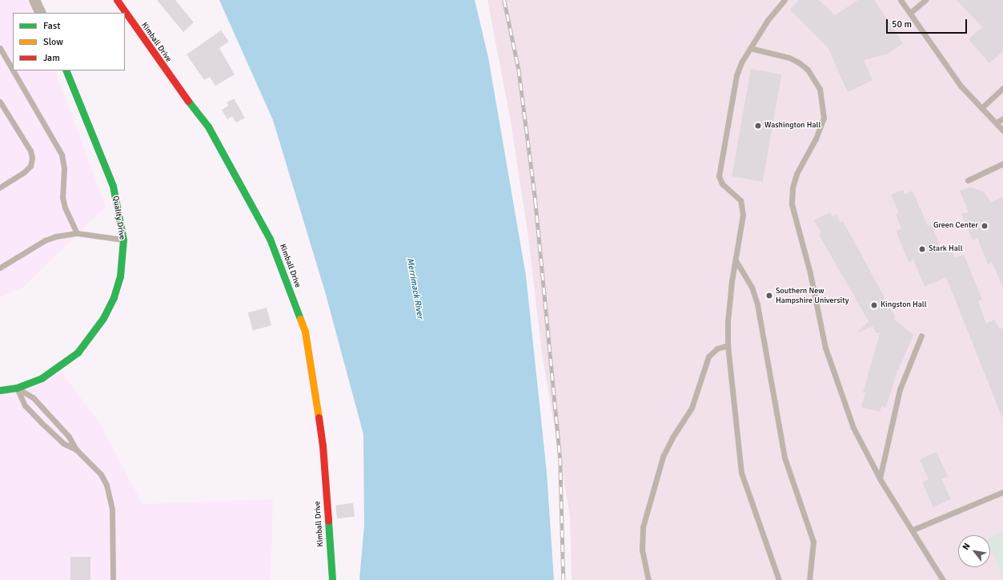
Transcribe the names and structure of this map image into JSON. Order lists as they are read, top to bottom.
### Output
{
  "streets": {
    "street": ["Kimball Drive", "Quality Drive"]
  },
  "water": ["Merrimack River"],
  "places": [
    "Washington Hall",
    "Green Center",
    "Stark Hall",
    "Southern New Hampshire University",
    "Kingston Hall"
  ],
  "legend": ["Fast", "Slow", "Jam"],
  "scale_bar": "50 m",
  "north": "top left"
}
